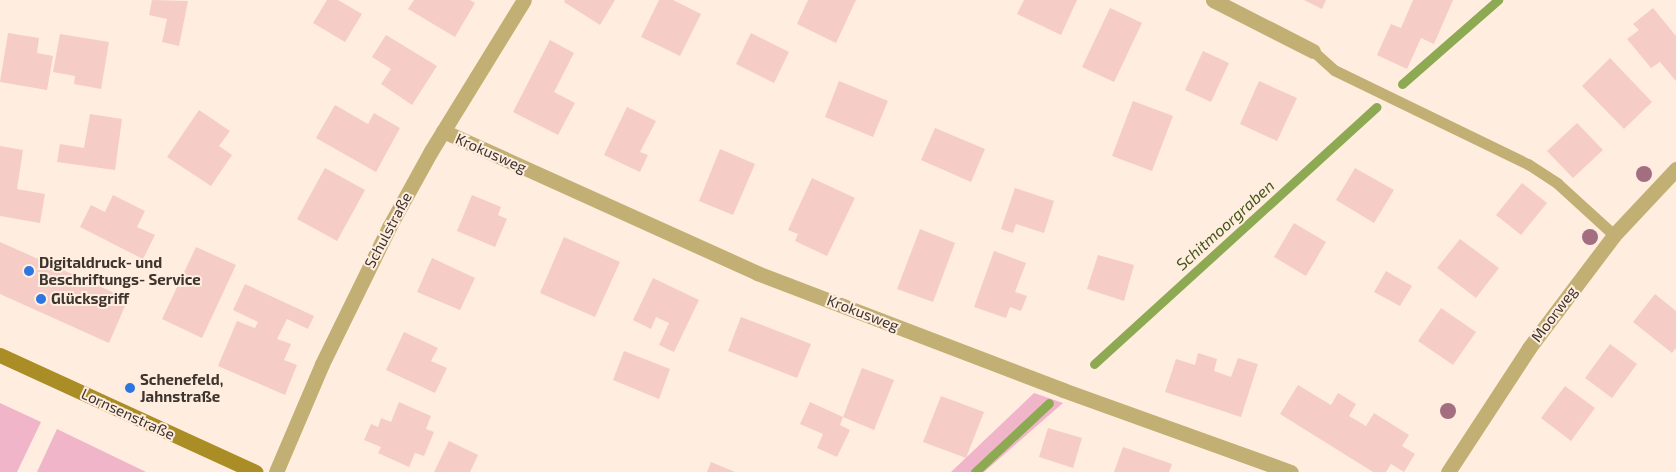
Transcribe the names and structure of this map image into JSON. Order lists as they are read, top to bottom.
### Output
{
  "streets": {
    "street": [
      "Krokusweg",
      "Schulstraße",
      "Moorweg",
      "Lornsenstraße"
    ]
  },
  "crossings": [
    ["Krokusweg", "Schulstraße"]
  ],
  "water": ["Schitmoorgraben"],
  "places": ["Digitaldruck- und Beschriftungs- Service", "Glücksgriff", "Schenefeld, Jahnstraße"]
}
